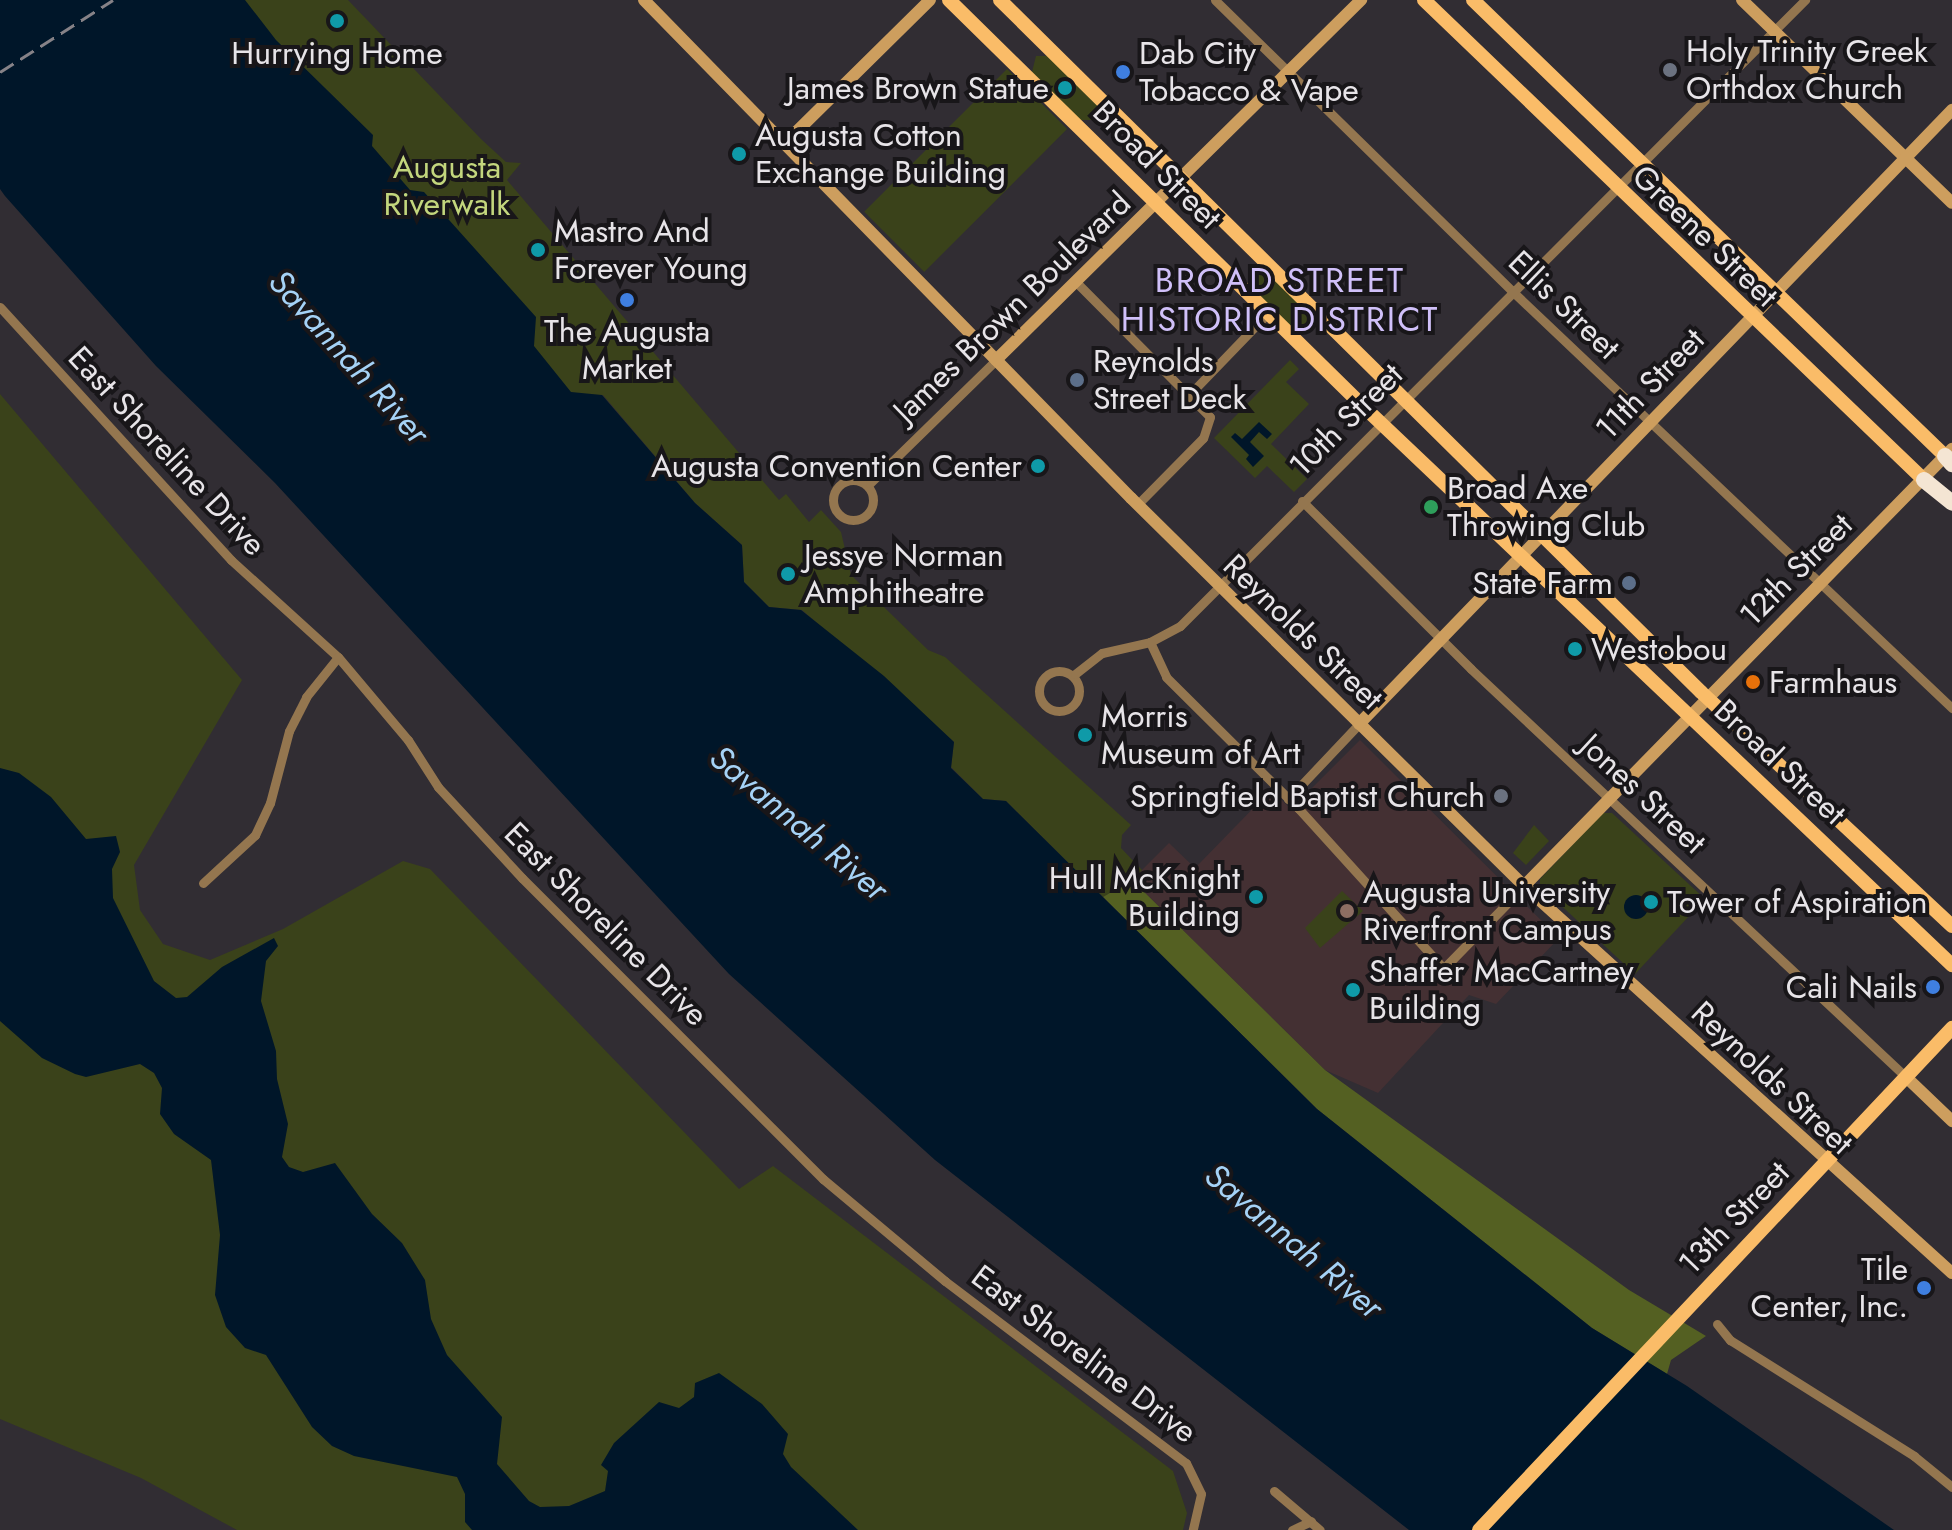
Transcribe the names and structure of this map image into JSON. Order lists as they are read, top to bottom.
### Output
{
  "streets": {
    "main road": [
      "Broad Street",
      "Greene Street",
      "James Brown Boulevard",
      "11th Street",
      "12th Street",
      "Reynolds Street",
      "Jones Street",
      "13th Street"
    ],
    "street": ["Ellis Street", "10th Street", "East Shoreline Drive"]
  },
  "crossings": [
    ["Broad Street", "James Brown Boulevard"],
    ["Broad Street", "11th Street"],
    ["Broad Street", "10th Street"],
    ["Broad Street", "12th Street"],
    ["Greene Street", "11th Street"],
    ["Greene Street", "10th Street"],
    ["Greene Street", "12th Street"],
    ["Ellis Street", "James Brown Boulevard"],
    ["Ellis Street", "11th Street"],
    ["Ellis Street", "10th Street"],
    ["Ellis Street", "12th Street"],
    ["James Brown Boulevard", "Reynolds Street"],
    ["11th Street", "Reynolds Street"],
    ["11th Street", "Jones Street"],
    ["10th Street", "Reynolds Street"],
    ["10th Street", "Jones Street"],
    ["12th Street", "Reynolds Street"],
    ["12th Street", "Jones Street"],
    ["Reynolds Street", "13th Street"],
    ["Jones Street", "13th Street"]
  ],
  "districts": ["BROAD STREET HISTORIC DISTRICT"],
  "water": ["Savannah River"],
  "parks": ["Augusta Riverwalk"],
  "places": [
    "Hurrying Home",
    "Holy Trinity Greek Orthdox Church",
    "Dab City Tobacco & Vape",
    "James Brown Statue",
    "Augusta Cotton Exchange Building",
    "Mastro And Forever Young",
    "The Augusta Market",
    "Reynolds Street Deck",
    "Augusta Convention Center",
    "Broad Axe Throwing Club",
    "Jessye Norman Amphitheatre",
    "State Farm",
    "Westobou",
    "Farmhaus",
    "Morris Museum of Art",
    "Springfield Baptist Church",
    "Hull McKnight Building",
    "Tower of Aspiration",
    "Augusta University Riverfront Campus",
    "Cali Nails",
    "Shaffer MacCartney Building",
    "Tile Center, Inc."
  ]
}
